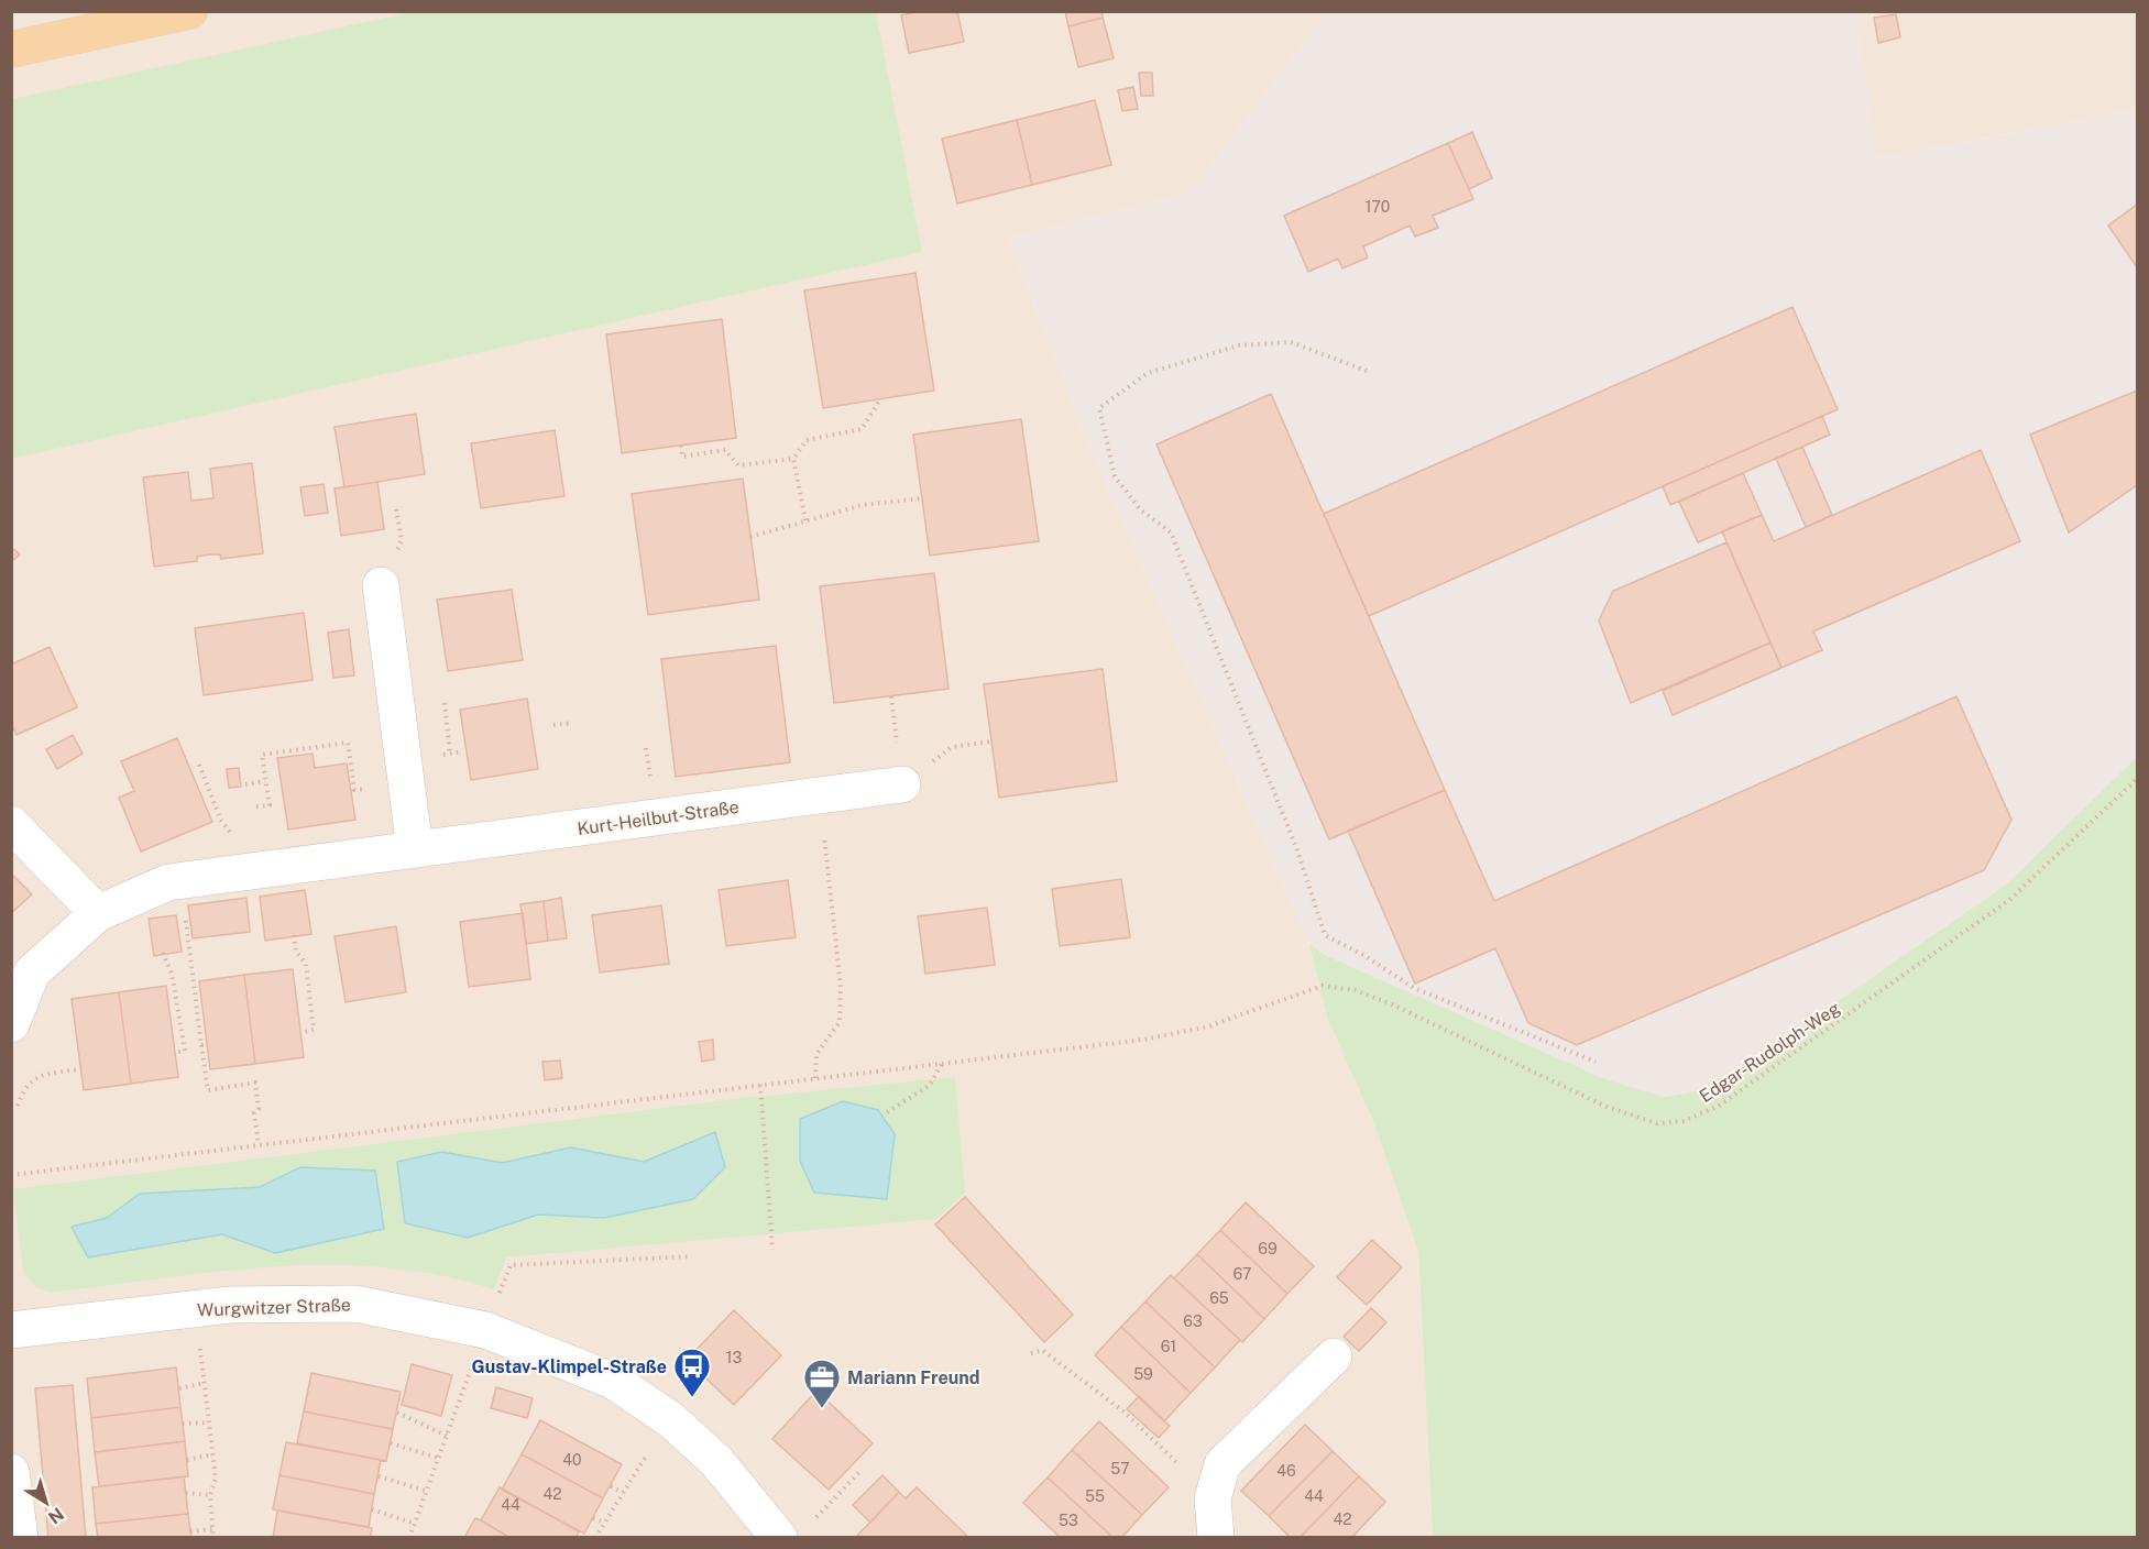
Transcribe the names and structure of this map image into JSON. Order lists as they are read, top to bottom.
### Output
{
  "streets": {
    "street": ["Kurt-Heilbut-Straße", "Wurgwitzer Straße"],
    "path": ["Edgar-Rudolph-Weg"]
  },
  "places": {
    "bus stop": ["Gustav-Klimpel-Straße"],
    "office": ["Mariann Freund"]
  },
  "house_numbers": [
    "170",
    "69",
    "67",
    "65",
    "63",
    "61",
    "13",
    "59",
    "40",
    "57",
    "46",
    "42",
    "55",
    "44",
    "44",
    "42",
    "53"
  ],
  "north": "bottom right"
}
